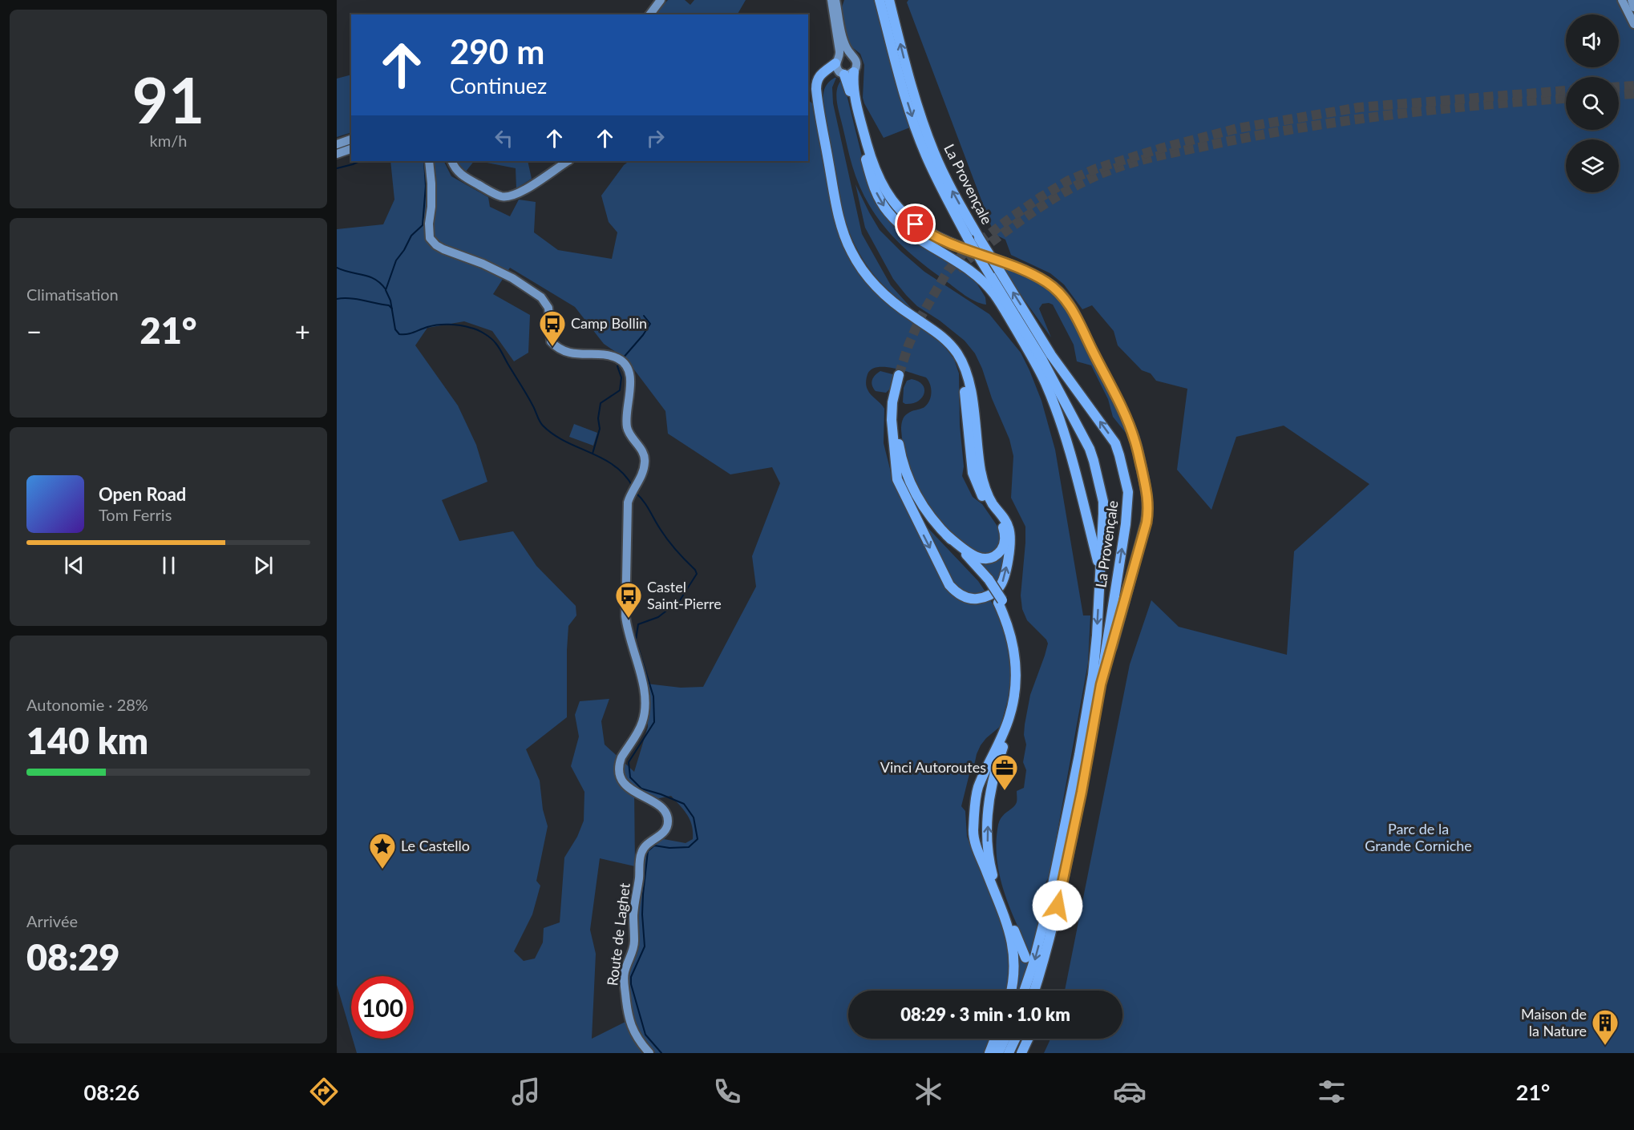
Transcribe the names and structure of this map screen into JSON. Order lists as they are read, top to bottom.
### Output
{
  "streets": {
    "highway": ["La Provençale"],
    "main road": ["Route de Laghet"]
  },
  "parks": ["Parc de la Grande Corniche"],
  "places": {
    "bus stop": ["Camp Bollin", "Castel Saint-Pierre"],
    "office": ["Vinci Autoroutes"],
    "place": ["Le Castello"],
    "building": ["Maison de la Nature"]
  },
  "page": {
    "tile": [
      ["91", "km/h"],
      "Climatisation",
      ["Autonomie · 28%", "140 km"],
      ["Arrivée", "08:29"]
    ],
    "turn": ["290 m", "Continuez"],
    "heat": ["−", "21°", "+"],
    "song": ["Open Road", "Tom Ferris"],
    "limit": "100",
    "trip": "08:29 · 3 min · 1.0 km",
    "tabs": ["08:26", "21°"]
  }
}
